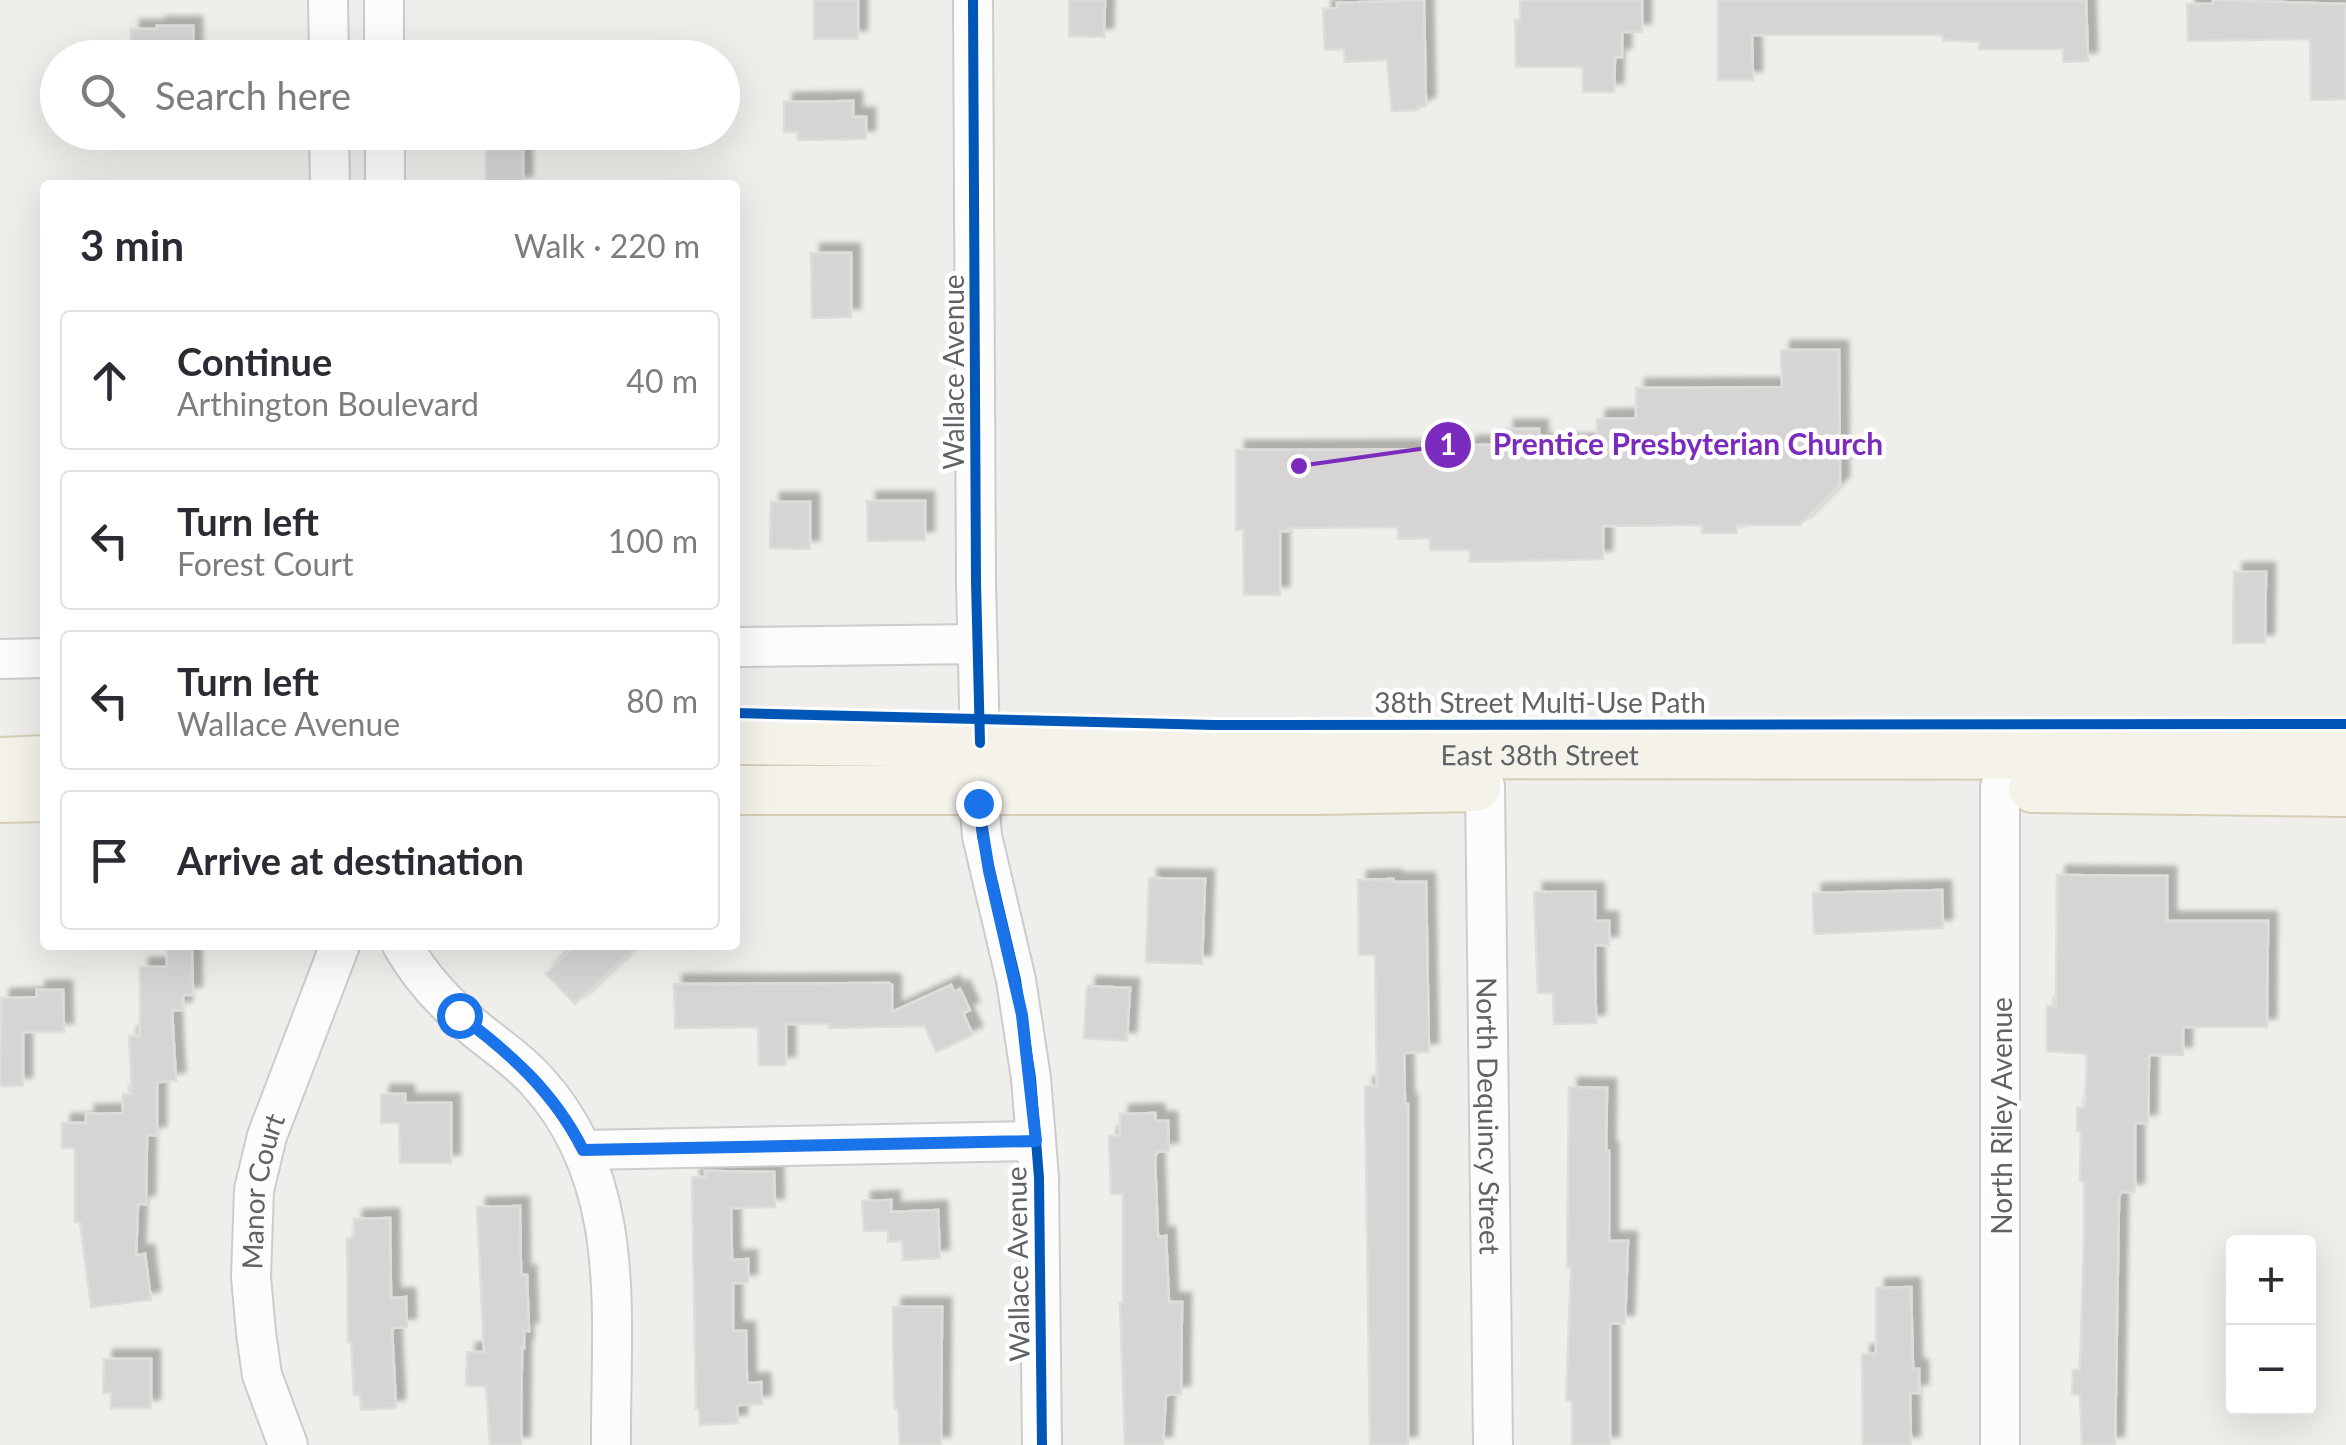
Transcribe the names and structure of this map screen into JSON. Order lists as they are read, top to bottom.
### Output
{
  "streets": {
    "main road": ["East 38th Street"],
    "street": [
      "Wallace Avenue",
      "North Dequincy Street",
      "North Riley Avenue",
      "Manor Court"
    ],
    "cycle path": ["38th Street Multi-Use Path"]
  },
  "crossings": [
    ["Wallace Avenue", "East 38th Street"],
    ["East 38th Street", "North Dequincy Street"],
    ["East 38th Street", "North Riley Avenue"]
  ],
  "places": ["Prentice Presbyterian Church"],
  "page": {
    "search": "Search here",
    "heading": ["3 min", "Walk · 220 m"],
    "list": [
      ["Continue", "Arthington Boulevard", "40 m"],
      ["Turn left", "Forest Court", "100 m"],
      ["Turn left", "Wallace Avenue", "80 m"],
      "Arrive at destination"
    ],
    "map_buttons": ["+", "−"]
  }
}
